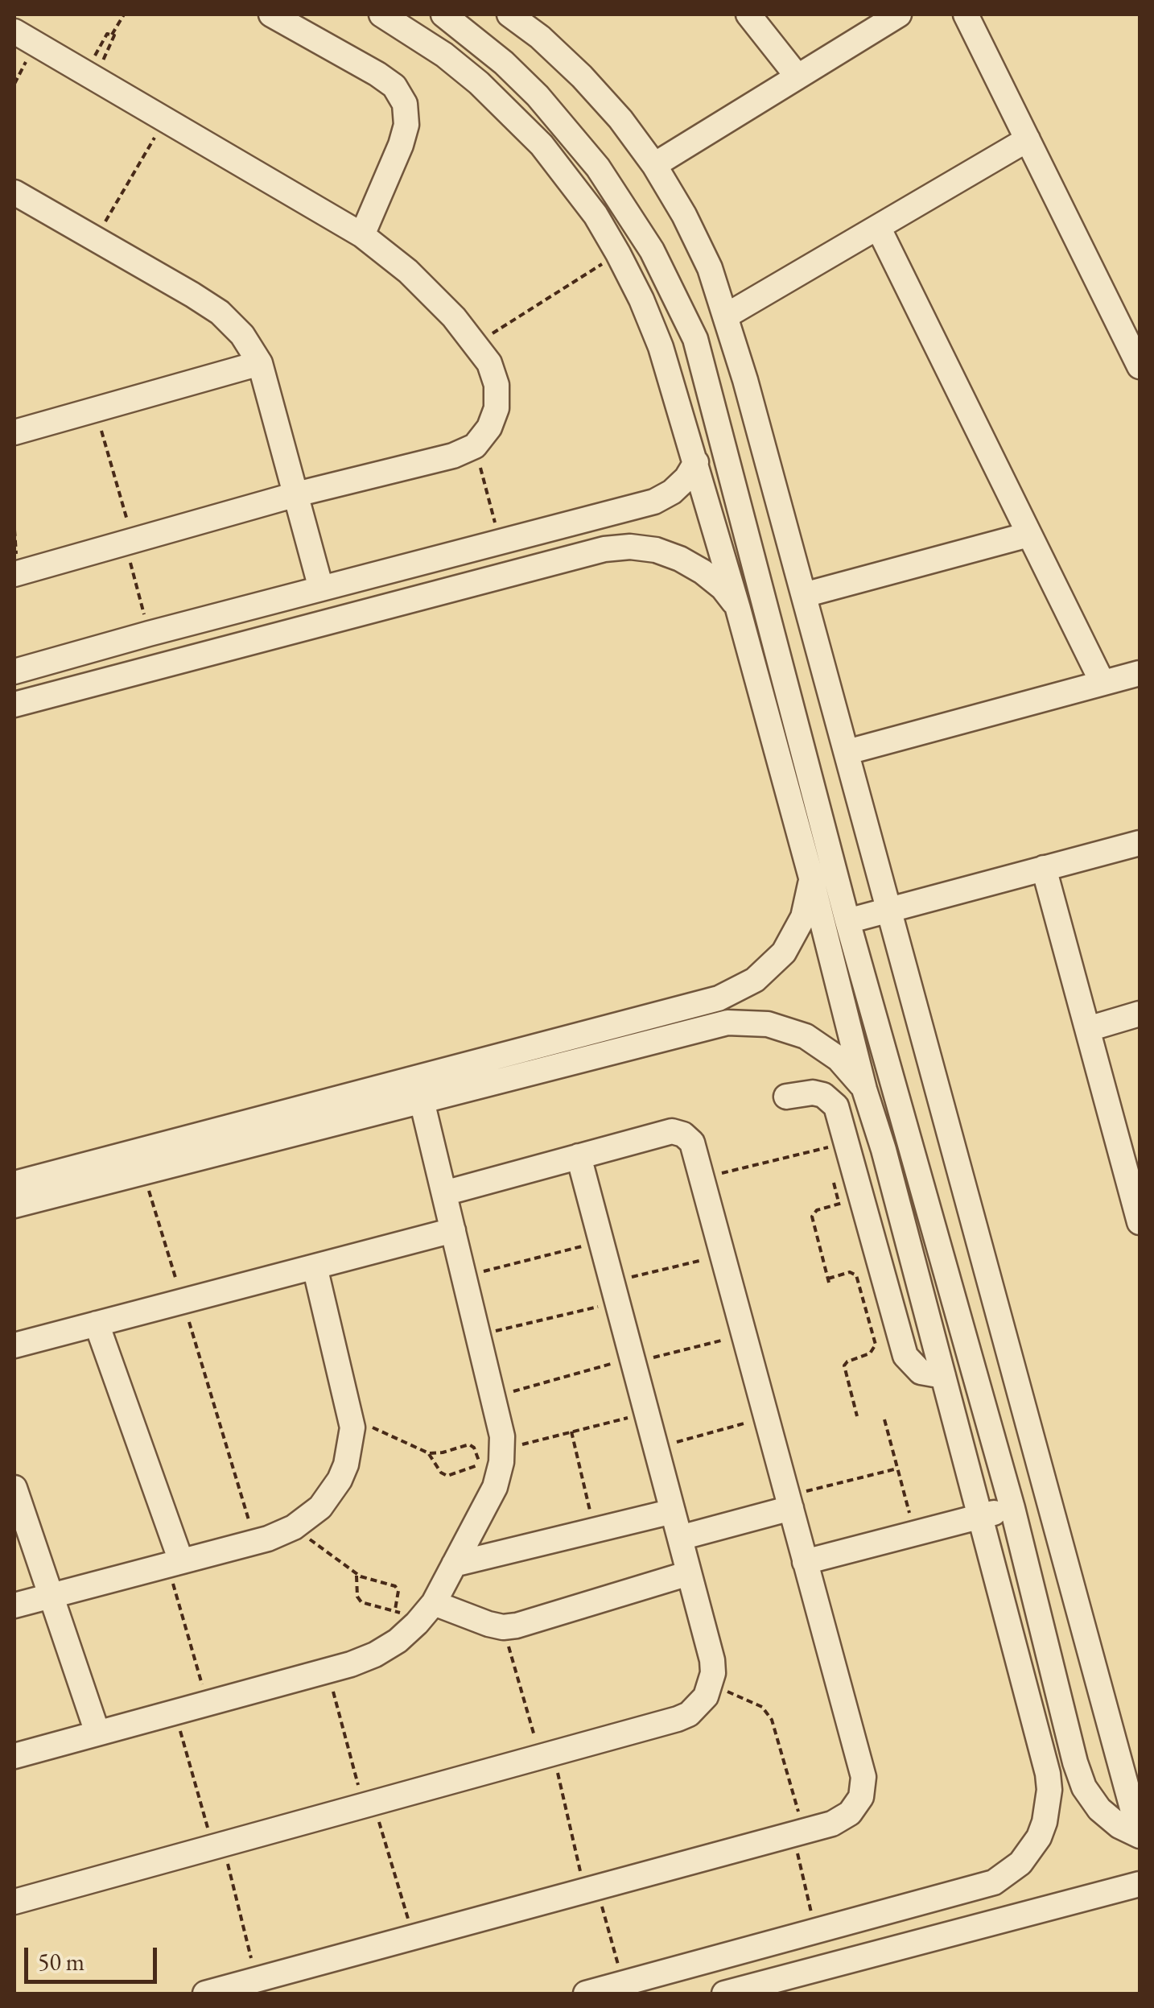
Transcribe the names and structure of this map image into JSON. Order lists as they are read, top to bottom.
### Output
{
  "scale_bar": "50 m"
}
